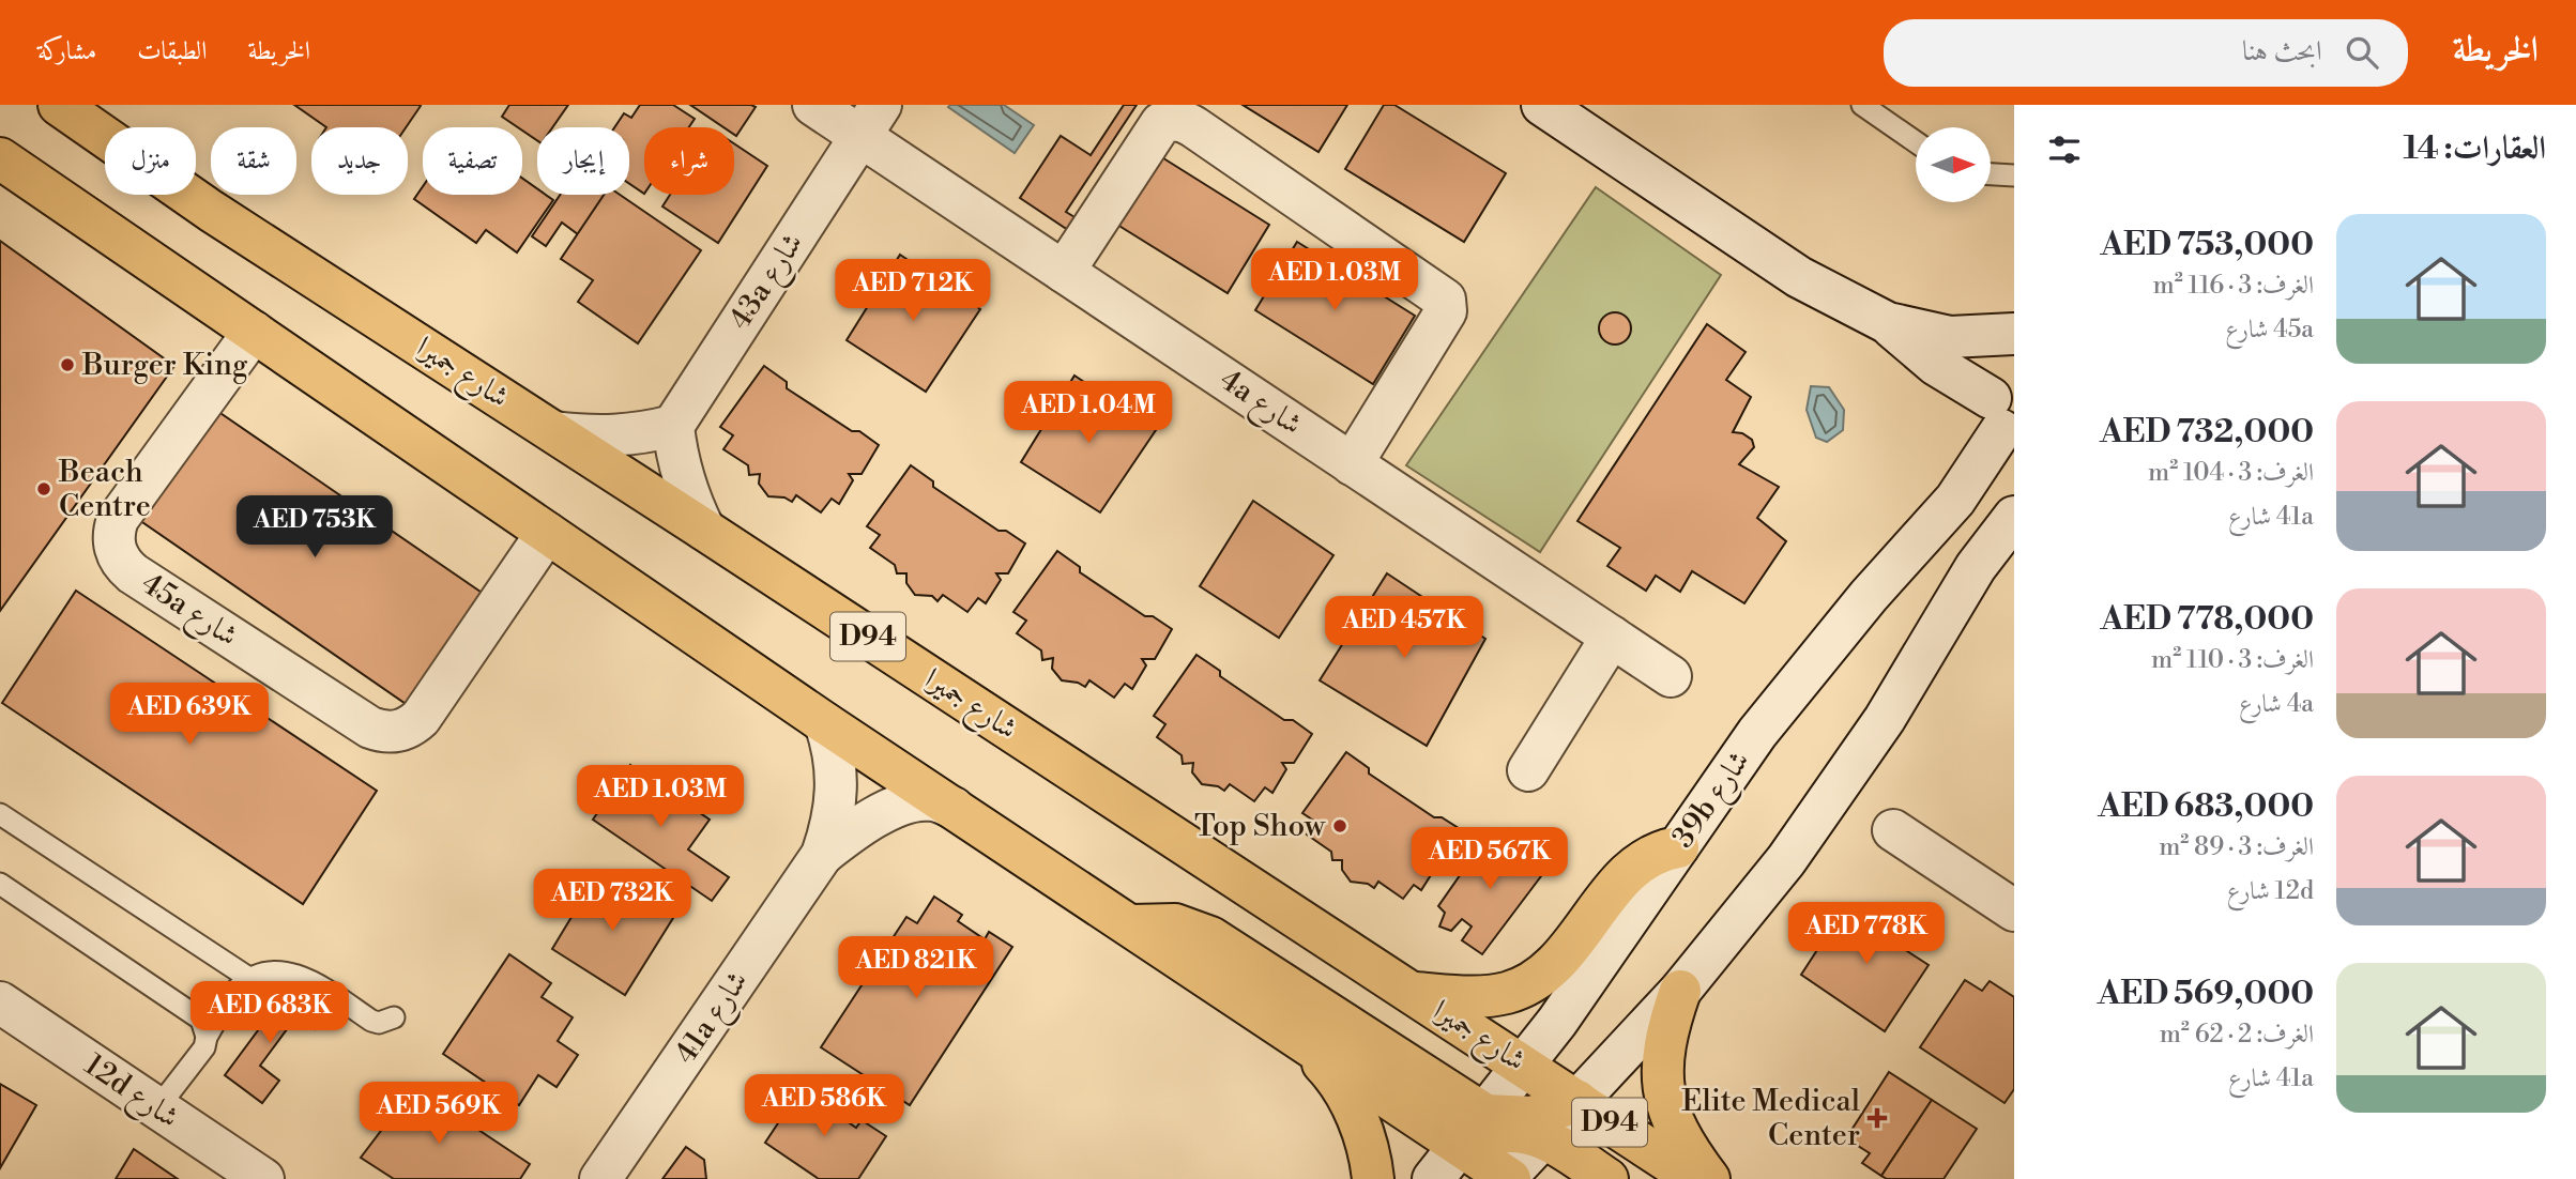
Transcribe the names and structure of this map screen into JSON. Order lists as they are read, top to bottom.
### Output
{
  "streets": {
    "main road": ["شارع جميرا", "D94"],
    "street": [
      "43a شارع",
      "4a شارع",
      "45a شارع",
      "39b شارع",
      "41a شارع",
      "12d شارع"
    ]
  },
  "crossings": [
    ["43a شارع", "4a شارع"],
    ["شارع جميرا", "39b شارع"]
  ],
  "places": {
    "other": ["Burger King", "Beach Centre", "Top Show"],
    "health": ["Elite Medical Center"]
  },
  "north": "right",
  "page": {
    "header": "الخريطة",
    "search": "ابحث هنا",
    "nav": ["الخريطة", "الطبقات", "مشاركة"],
    "heading": "العقارات: 14",
    "chip": [
      "شراء",
      "إيجار",
      "تصفية",
      "جديد",
      "شقة",
      "منزل"
    ],
    "list": [
      {
        "name": "AED 753,000",
        "note": "الغرف: 3 · 116 m² · 45a شارع"
      },
      {
        "name": "AED 732,000",
        "note": "الغرف: 3 · 104 m² · 41a شارع"
      },
      {
        "name": "AED 778,000",
        "note": "الغرف: 3 · 110 m² · 4a شارع"
      },
      {
        "name": "AED 683,000",
        "note": "الغرف: 3 · 89 m² · 12d شارع"
      },
      {
        "name": "AED 569,000",
        "note": "الغرف: 2 · 62 m² · 41a شارع"
      }
    ],
    "price": [
      "AED 1.03M",
      "AED 712K",
      "AED 1.04M",
      "AED 753K",
      "AED 457K",
      "AED 639K",
      "AED 1.03M",
      "AED 567K",
      "AED 732K",
      "AED 778K",
      "AED 821K",
      "AED 683K",
      "AED 586K",
      "AED 569K"
    ]
  }
}
